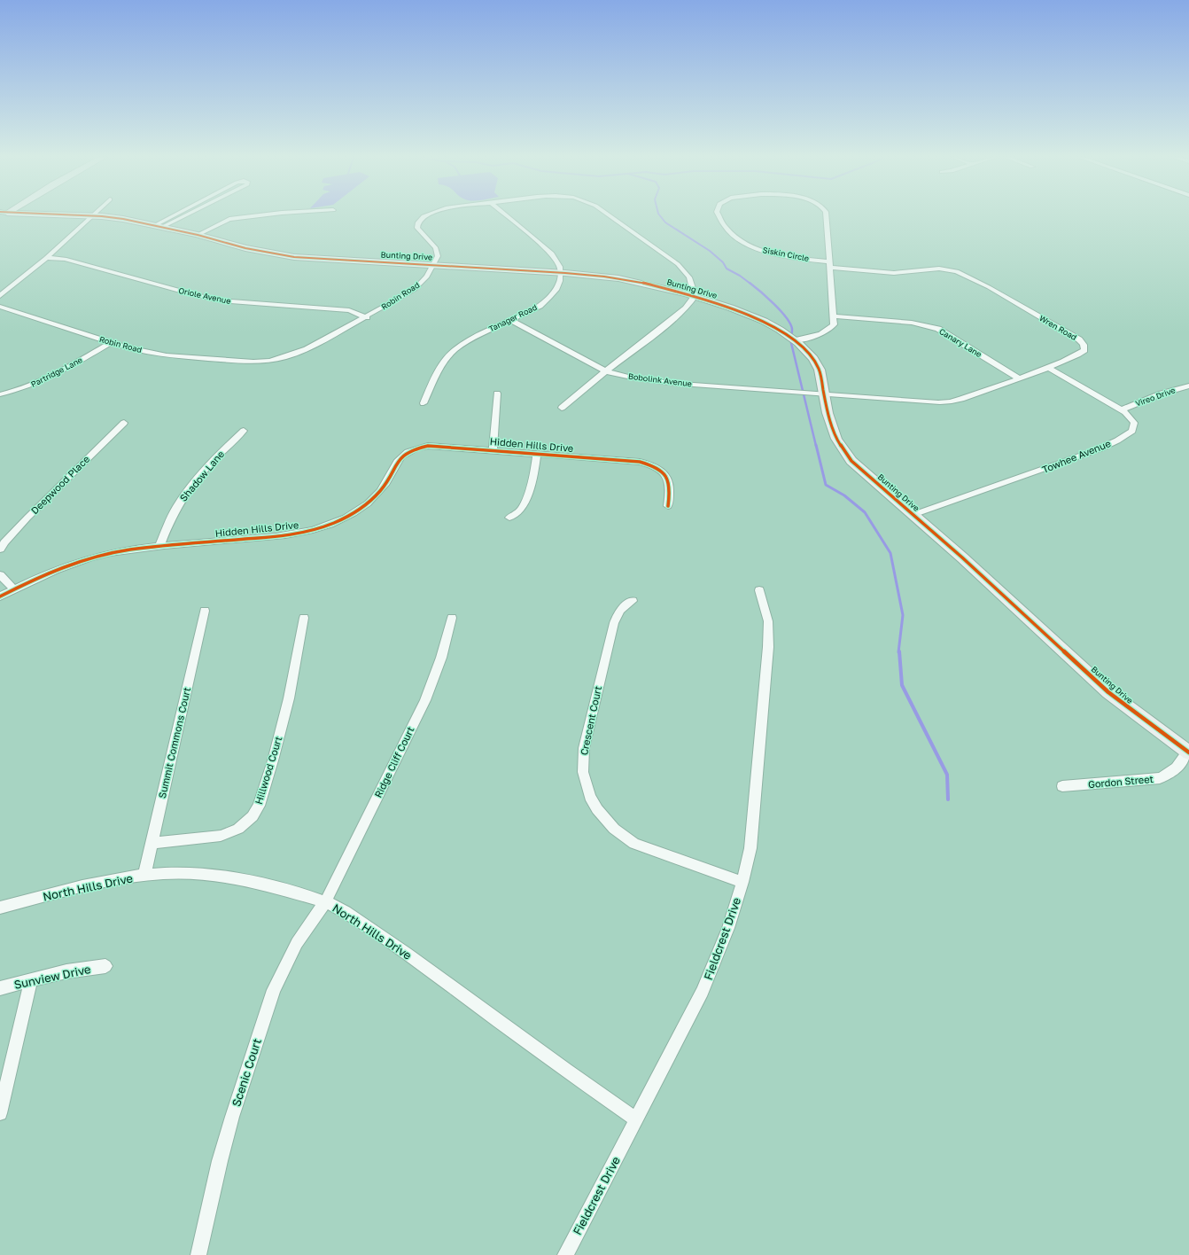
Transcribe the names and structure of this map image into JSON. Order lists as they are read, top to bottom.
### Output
{
  "streets": {
    "street": [
      "Siskin Circle",
      "Bunting Drive",
      "Oriole Avenue",
      "Robin Road",
      "Tanager Road",
      "Wren Road",
      "Canary Lane",
      "Partridge Lane",
      "Bobolink Avenue",
      "Vireo Drive",
      "Hidden Hills Drive",
      "Towhee Avenue",
      "Shadow Lane",
      "Deepwood Place",
      "Crescent Court",
      "Summit Commons Court",
      "Ridge Cliff Court",
      "Hillwood Court",
      "Gordon Street",
      "North Hills Drive",
      "Fieldcrest Drive",
      "Sunview Drive",
      "Scenic Court"
    ]
  },
  "crossings": [
    ["Siskin Circle", "Wren Road"],
    ["Siskin Circle", "Canary Lane"],
    ["Bunting Drive", "Robin Road"],
    ["Bunting Drive", "Tanager Road"],
    ["Bunting Drive", "Wren Road"],
    ["Bunting Drive", "Bobolink Avenue"],
    ["Bunting Drive", "Towhee Avenue"],
    ["Bunting Drive", "Gordon Street"],
    ["Oriole Avenue", "Robin Road"],
    ["Robin Road", "Partridge Lane"],
    ["Tanager Road", "Bobolink Avenue"],
    ["Wren Road", "Canary Lane"],
    ["Wren Road", "Bobolink Avenue"],
    ["Wren Road", "Towhee Avenue"],
    ["Vireo Drive", "Towhee Avenue"],
    ["Hidden Hills Drive", "Shadow Lane"],
    ["Crescent Court", "Fieldcrest Drive"],
    ["Summit Commons Court", "Hillwood Court"],
    ["Summit Commons Court", "North Hills Drive"],
    ["Ridge Cliff Court", "North Hills Drive"],
    ["Ridge Cliff Court", "Scenic Court"],
    ["North Hills Drive", "Fieldcrest Drive"],
    ["North Hills Drive", "Scenic Court"]
  ]
}
